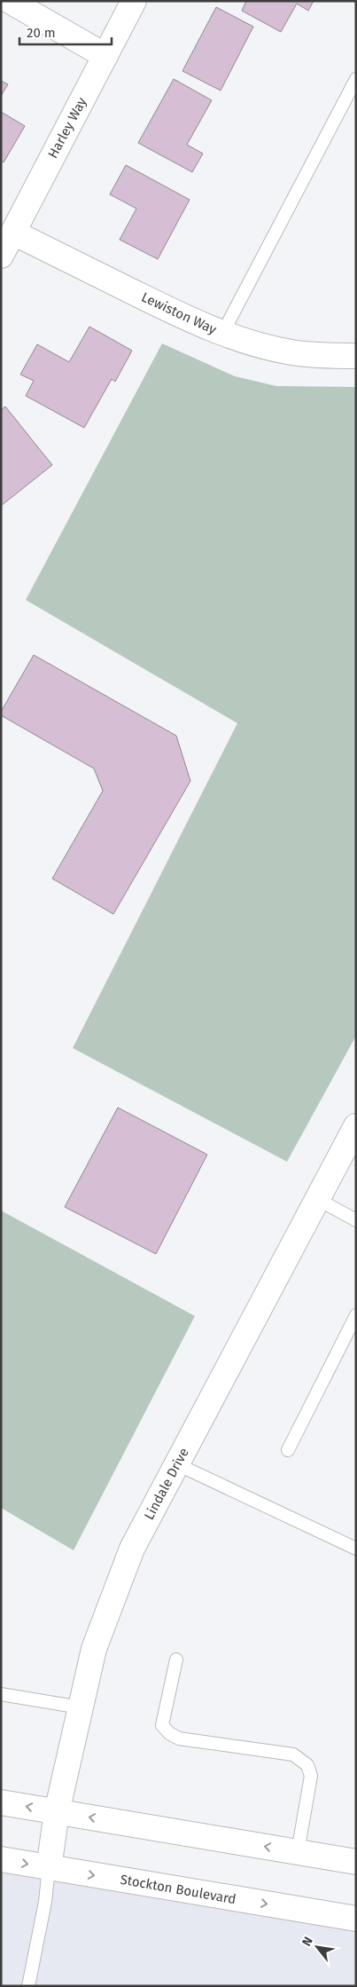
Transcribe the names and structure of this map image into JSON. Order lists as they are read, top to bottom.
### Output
{
  "streets": {
    "street": [
      "Harley Way",
      "Lewiston Way",
      "Lindale Drive",
      "Stockton Boulevard"
    ]
  },
  "crossings": [
    ["Harley Way", "Lewiston Way"],
    ["Lindale Drive", "Stockton Boulevard"]
  ],
  "scale_bar": "20 m",
  "north": "top left"
}
